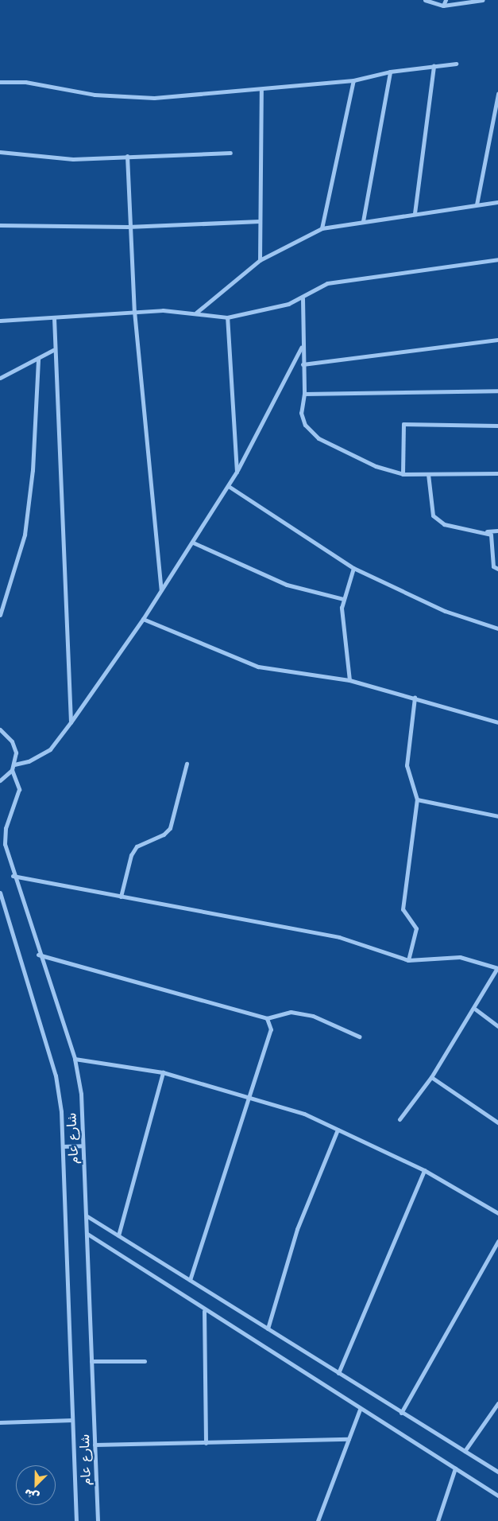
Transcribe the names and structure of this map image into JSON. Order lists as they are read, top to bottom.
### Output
{
  "streets": {
    "street": ["شارع عام"]
  },
  "north": "bottom left"
}
